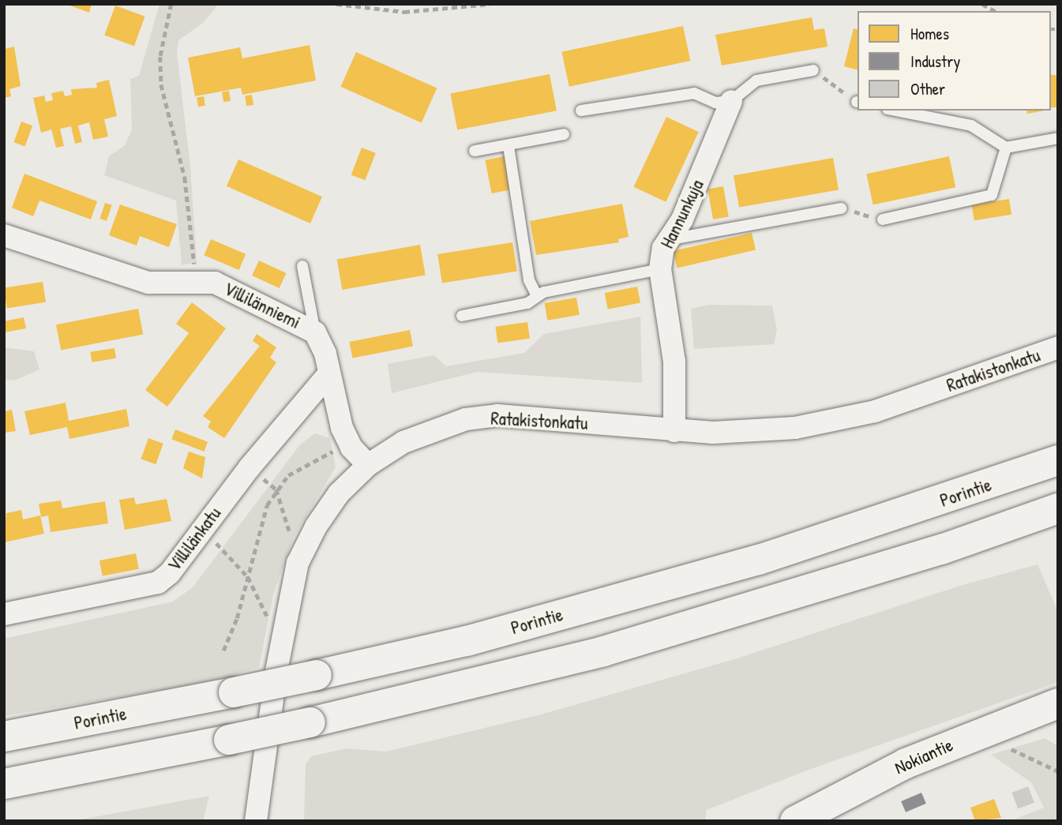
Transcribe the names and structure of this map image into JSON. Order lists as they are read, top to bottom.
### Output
{
  "streets": {
    "main road": ["Porintie", "Nokiantie"],
    "street": [
      "Hannunkuja",
      "Villilänniemi",
      "Ratakistonkatu",
      "Villilänkatu"
    ]
  },
  "crossings": [
    ["Hannunkuja", "Ratakistonkatu"],
    ["Villilänniemi", "Ratakistonkatu"],
    ["Villilänniemi", "Villilänkatu"]
  ],
  "legend": ["Homes", "Industry", "Other"]
}
